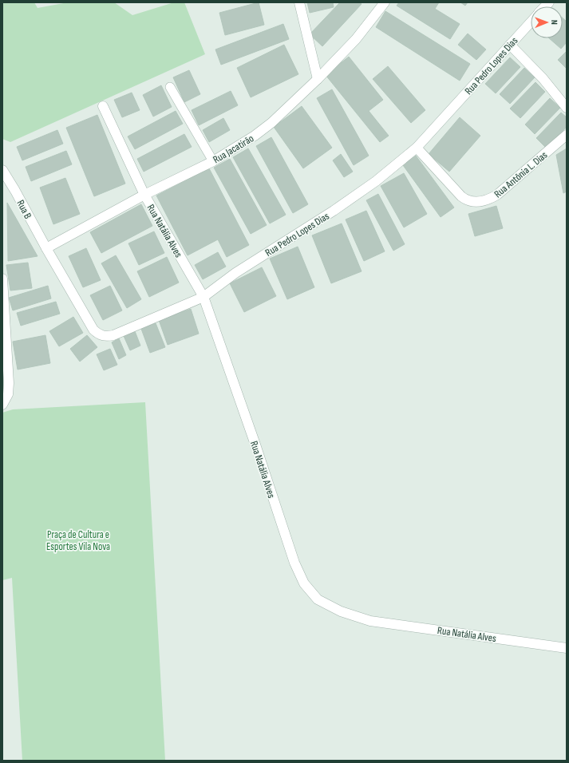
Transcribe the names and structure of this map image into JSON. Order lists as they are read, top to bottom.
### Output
{
  "streets": {
    "street": [
      "Rua Pedro Lopes Dias",
      "Rua Jacatirão",
      "Rua Antônia L. Dias",
      "Rua B",
      "Rua Natália Alves"
    ]
  },
  "crossings": [
    ["Rua Pedro Lopes Dias", "Rua Jacatirão"],
    ["Rua Pedro Lopes Dias", "Rua Antônia L. Dias"],
    ["Rua Pedro Lopes Dias", "Rua B"],
    ["Rua Pedro Lopes Dias", "Rua Natália Alves"],
    ["Rua Jacatirão", "Rua B"],
    ["Rua Jacatirão", "Rua Natália Alves"]
  ],
  "parks": ["Praça de Cultura e Esportes Vila Nova"],
  "north": "right"
}
